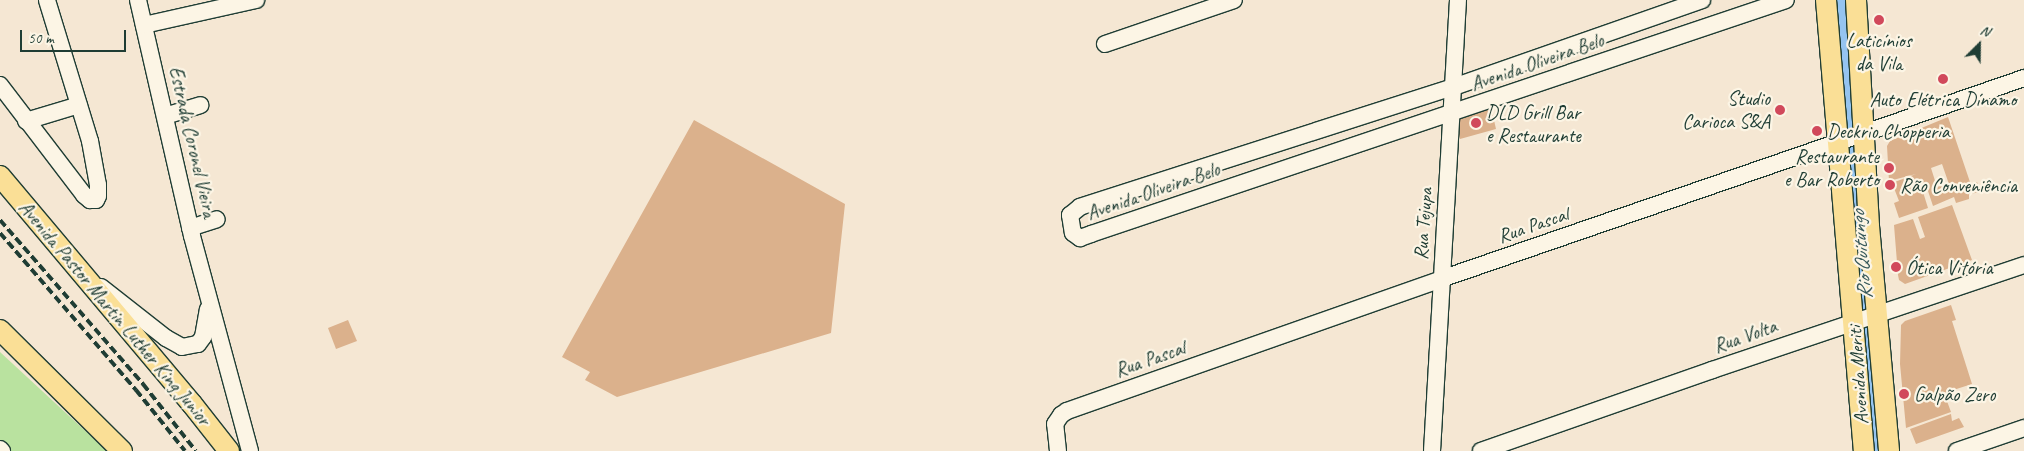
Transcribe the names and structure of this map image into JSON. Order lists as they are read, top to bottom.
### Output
{
  "streets": {
    "main road": ["Avenida Pastor Martin Luther King Junior", "Avenida Meriti"],
    "street": [
      "Avenida Oliveira Belo",
      "Estrada Coronel Vieira",
      "Rua Tejupa",
      "Rua Pascal",
      "Rua Volta"
    ]
  },
  "crossings": [
    ["Avenida Oliveira Belo", "Rua Tejupa"],
    ["Estrada Coronel Vieira", "Avenida Pastor Martin Luther King Junior"],
    ["Rua Tejupa", "Rua Pascal"],
    ["Rua Pascal", "Avenida Meriti"],
    ["Rua Volta", "Avenida Meriti"]
  ],
  "water": ["Rio Quitungo"],
  "places": [
    "Laticínios da Vila",
    "Auto Elétrica Dínamo",
    "Studio Carioca S&A",
    "DLD Grill Bar e Restaurante",
    "Deckrio Chopperia",
    "Restaurante e Bar Roberto",
    "Rão Conveniência",
    "Ótica Vitória",
    "Galpão Zero"
  ],
  "scale_bar": "50 m",
  "north": "top right"
}
